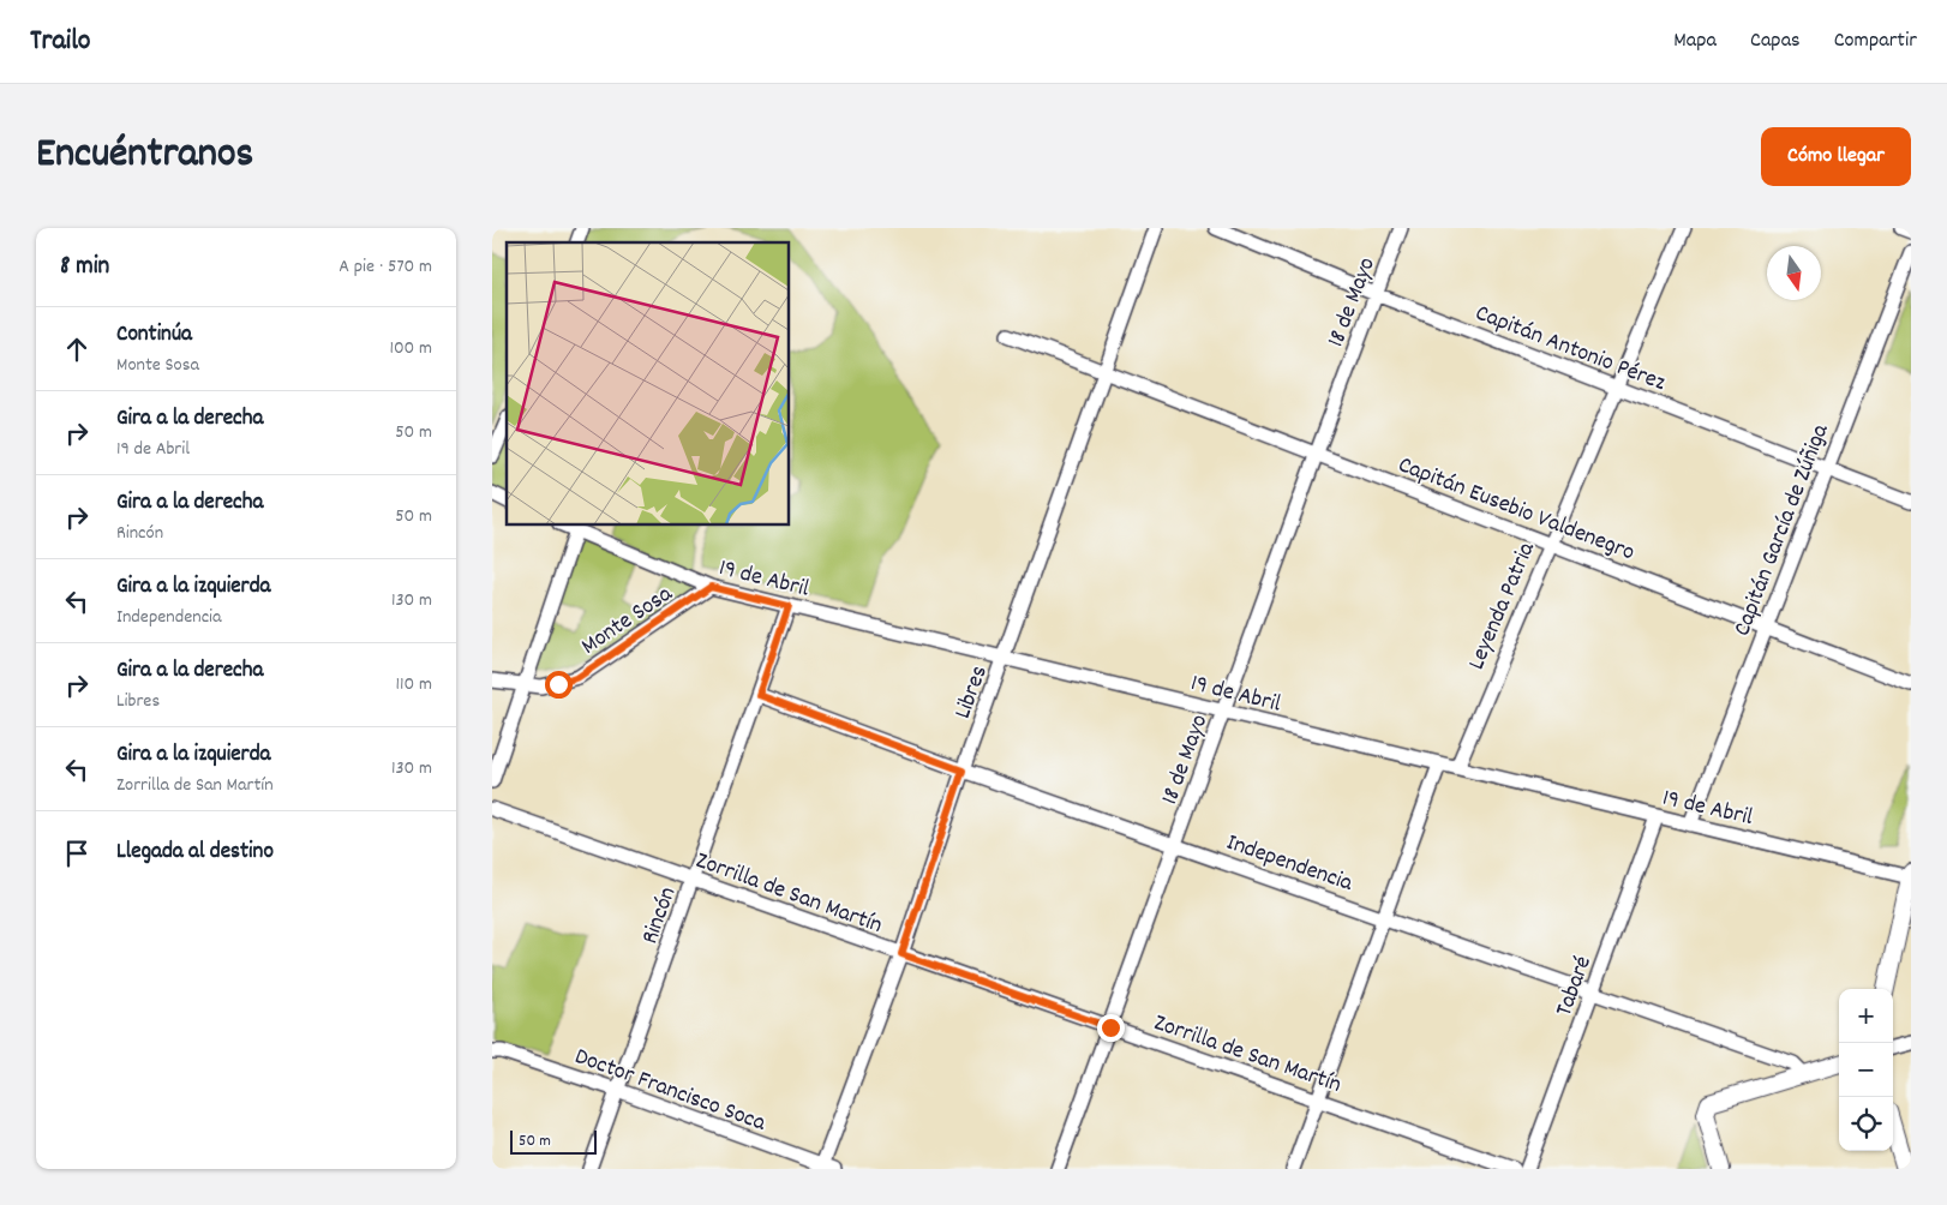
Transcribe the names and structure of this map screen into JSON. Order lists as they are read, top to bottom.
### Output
{
  "streets": {
    "street": [
      "18 de Mayo",
      "Capitán Antonio Pérez",
      "Capitán Eusebio Valdenegro",
      "Capitán García de Zúñiga",
      "19 de Abril",
      "Leyenda Patria",
      "Monte Sosa",
      "Libres",
      "Independencia",
      "Zorrilla de San Martín",
      "Rincón",
      "Tabaré",
      "Doctor Francisco Soca"
    ]
  },
  "crossings": [
    ["18 de Mayo", "Capitán Antonio Pérez"],
    ["18 de Mayo", "Capitán Eusebio Valdenegro"],
    ["18 de Mayo", "19 de Abril"],
    ["18 de Mayo", "Independencia"],
    ["18 de Mayo", "Zorrilla de San Martín"],
    ["Capitán Antonio Pérez", "Capitán García de Zúñiga"],
    ["Capitán Antonio Pérez", "Leyenda Patria"],
    ["Capitán Eusebio Valdenegro", "Capitán García de Zúñiga"],
    ["Capitán Eusebio Valdenegro", "Leyenda Patria"],
    ["Capitán Eusebio Valdenegro", "Libres"],
    ["Capitán García de Zúñiga", "19 de Abril"],
    ["19 de Abril", "Leyenda Patria"],
    ["19 de Abril", "Monte Sosa"],
    ["19 de Abril", "Libres"],
    ["19 de Abril", "Rincón"],
    ["19 de Abril", "Tabaré"],
    ["Libres", "Independencia"],
    ["Libres", "Zorrilla de San Martín"],
    ["Libres", "Doctor Francisco Soca"],
    ["Independencia", "Rincón"],
    ["Independencia", "Tabaré"],
    ["Zorrilla de San Martín", "Rincón"],
    ["Rincón", "Doctor Francisco Soca"]
  ],
  "scale_bar": "50 m",
  "north": "bottom",
  "page": {
    "header": "Trailo",
    "nav": ["Mapa", "Capas", "Compartir"],
    "title": "Encuéntranos",
    "buttons": "Cómo llegar",
    "heading": ["8 min", "A pie · 570 m"],
    "list": [
      ["Continúa", "Monte Sosa", "100 m"],
      ["Gira a la derecha", "19 de Abril", "50 m"],
      ["Gira a la derecha", "Rincón", "50 m"],
      ["Gira a la izquierda", "Independencia", "130 m"],
      ["Gira a la derecha", "Libres", "110 m"],
      ["Gira a la izquierda", "Zorrilla de San Martín", "130 m"],
      "Llegada al destino"
    ],
    "map_buttons": ["+", "−"],
    "scale": "50 m"
  }
}
